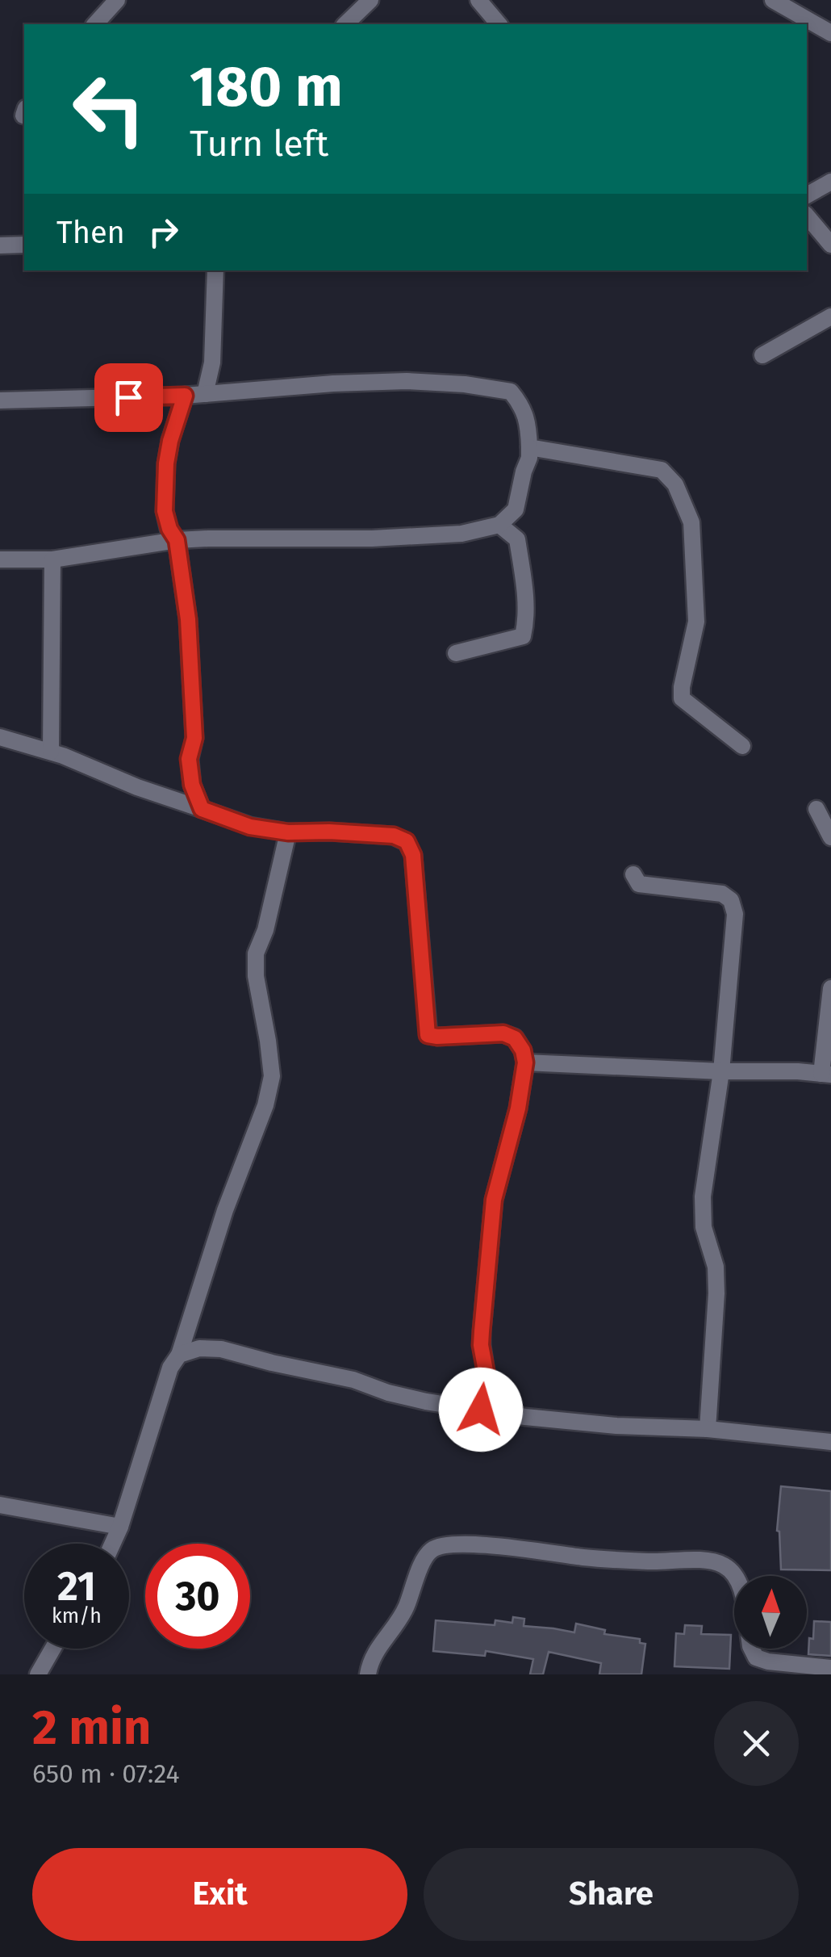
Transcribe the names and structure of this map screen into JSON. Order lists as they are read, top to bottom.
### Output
{
  "north": "top",
  "page": {
    "turn": ["180 m", "Turn left"],
    "then": "Then",
    "speed": "21 km/h",
    "limit": "30",
    "heading": ["2 min", "650 m · 07:24"],
    "buttons": ["Exit", "Share"]
  }
}
